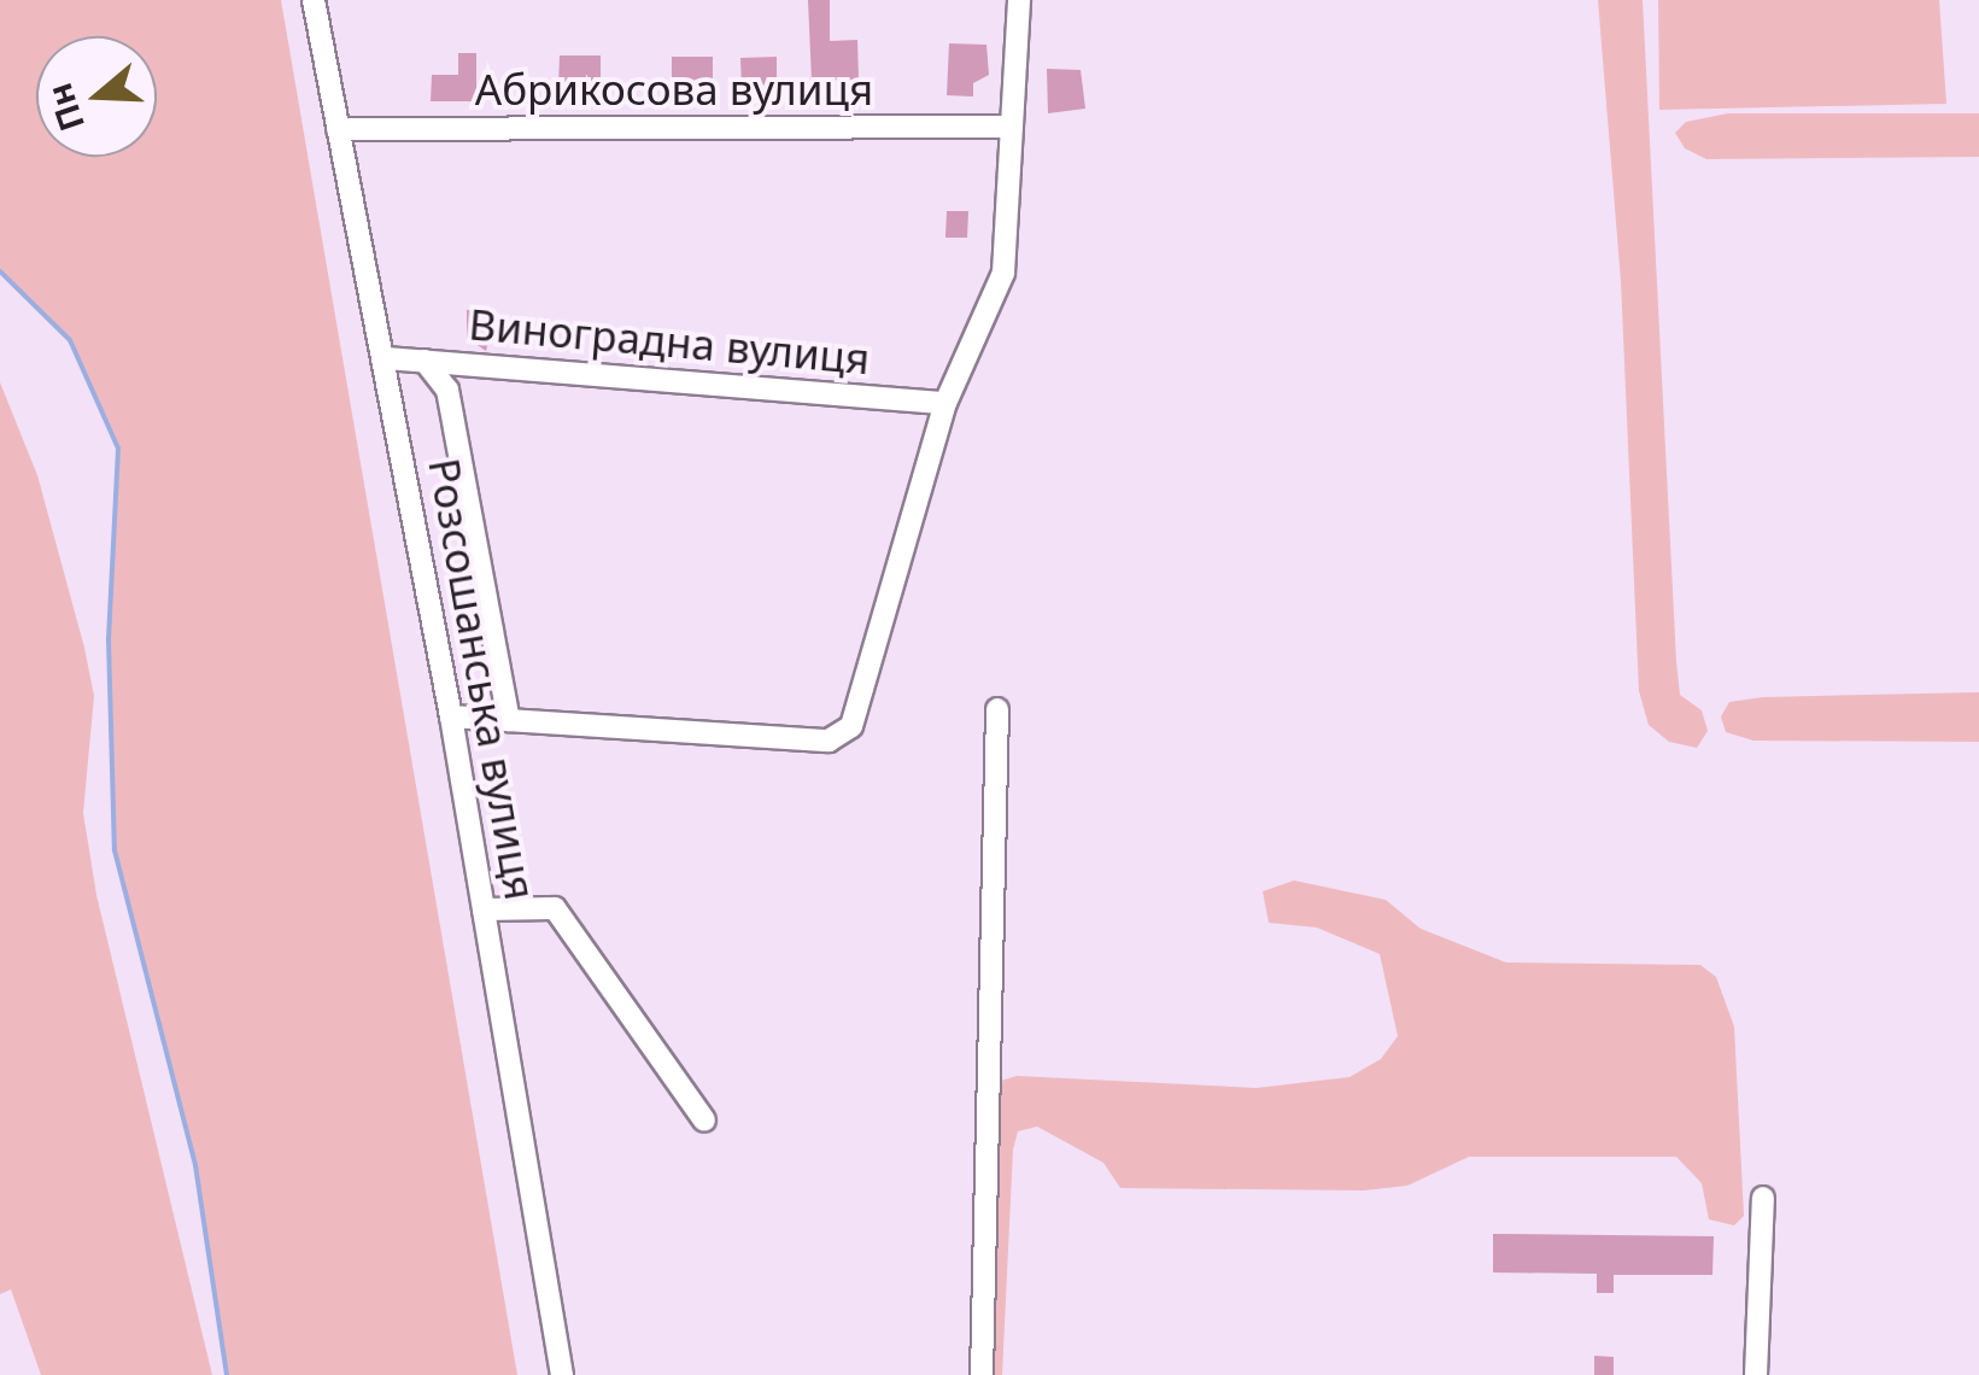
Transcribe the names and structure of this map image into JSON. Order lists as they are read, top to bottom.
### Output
{
  "streets": {
    "street": ["Абрикосова вулиця", "Виноградна вулиця", "Розсошанська вулиця"]
  },
  "crossings": [
    ["Абрикосова вулиця", "Розсошанська вулиця"],
    ["Виноградна вулиця", "Розсошанська вулиця"]
  ],
  "north": "left"
}
